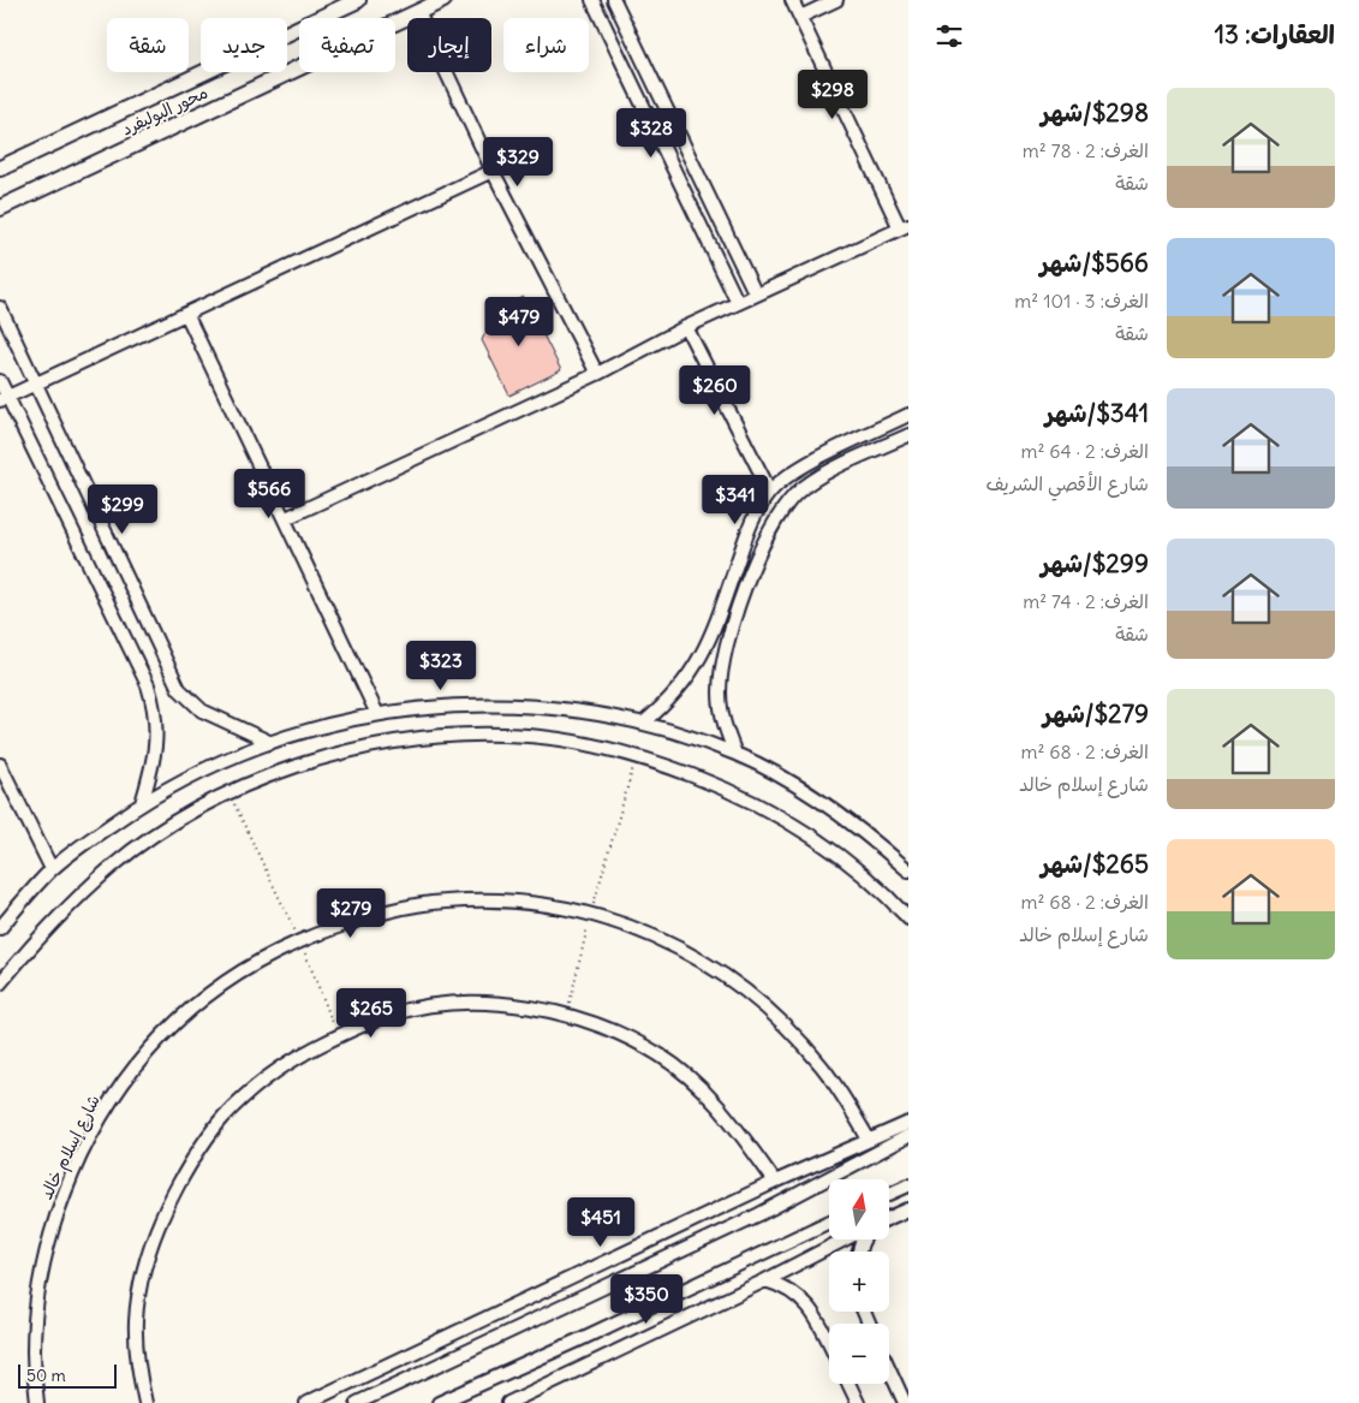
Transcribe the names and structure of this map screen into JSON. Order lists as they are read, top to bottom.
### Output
{
  "streets": {
    "street": ["محور البوليفرد", "شارع إسلام خالد"]
  },
  "scale_bar": "50 m",
  "north": "top",
  "page": {
    "heading": "العقارات: 13",
    "chip": [
      "شراء",
      "إيجار",
      "تصفية",
      "جديد",
      "شقة"
    ],
    "price": [
      "$298",
      "$328",
      "$329",
      "$479",
      "$260",
      "$566",
      "$341",
      "$299",
      "$323",
      "$279",
      "$265",
      "$451",
      "$350"
    ],
    "list": [
      {
        "name": "$298/شهر",
        "note": "الغرف: 2 · 78 m² · شقة"
      },
      {
        "name": "$566/شهر",
        "note": "الغرف: 3 · 101 m² · شقة"
      },
      {
        "name": "$341/شهر",
        "note": "الغرف: 2 · 64 m² · شارع الأقصي الشريف"
      },
      {
        "name": "$299/شهر",
        "note": "الغرف: 2 · 74 m² · شقة"
      },
      {
        "name": "$279/شهر",
        "note": "الغرف: 2 · 68 m² · شارع إسلام خالد"
      },
      {
        "name": "$265/شهر",
        "note": "الغرف: 2 · 68 m² · شارع إسلام خالد"
      }
    ],
    "map_buttons": ["+", "−"],
    "scale": "50 m"
  }
}
